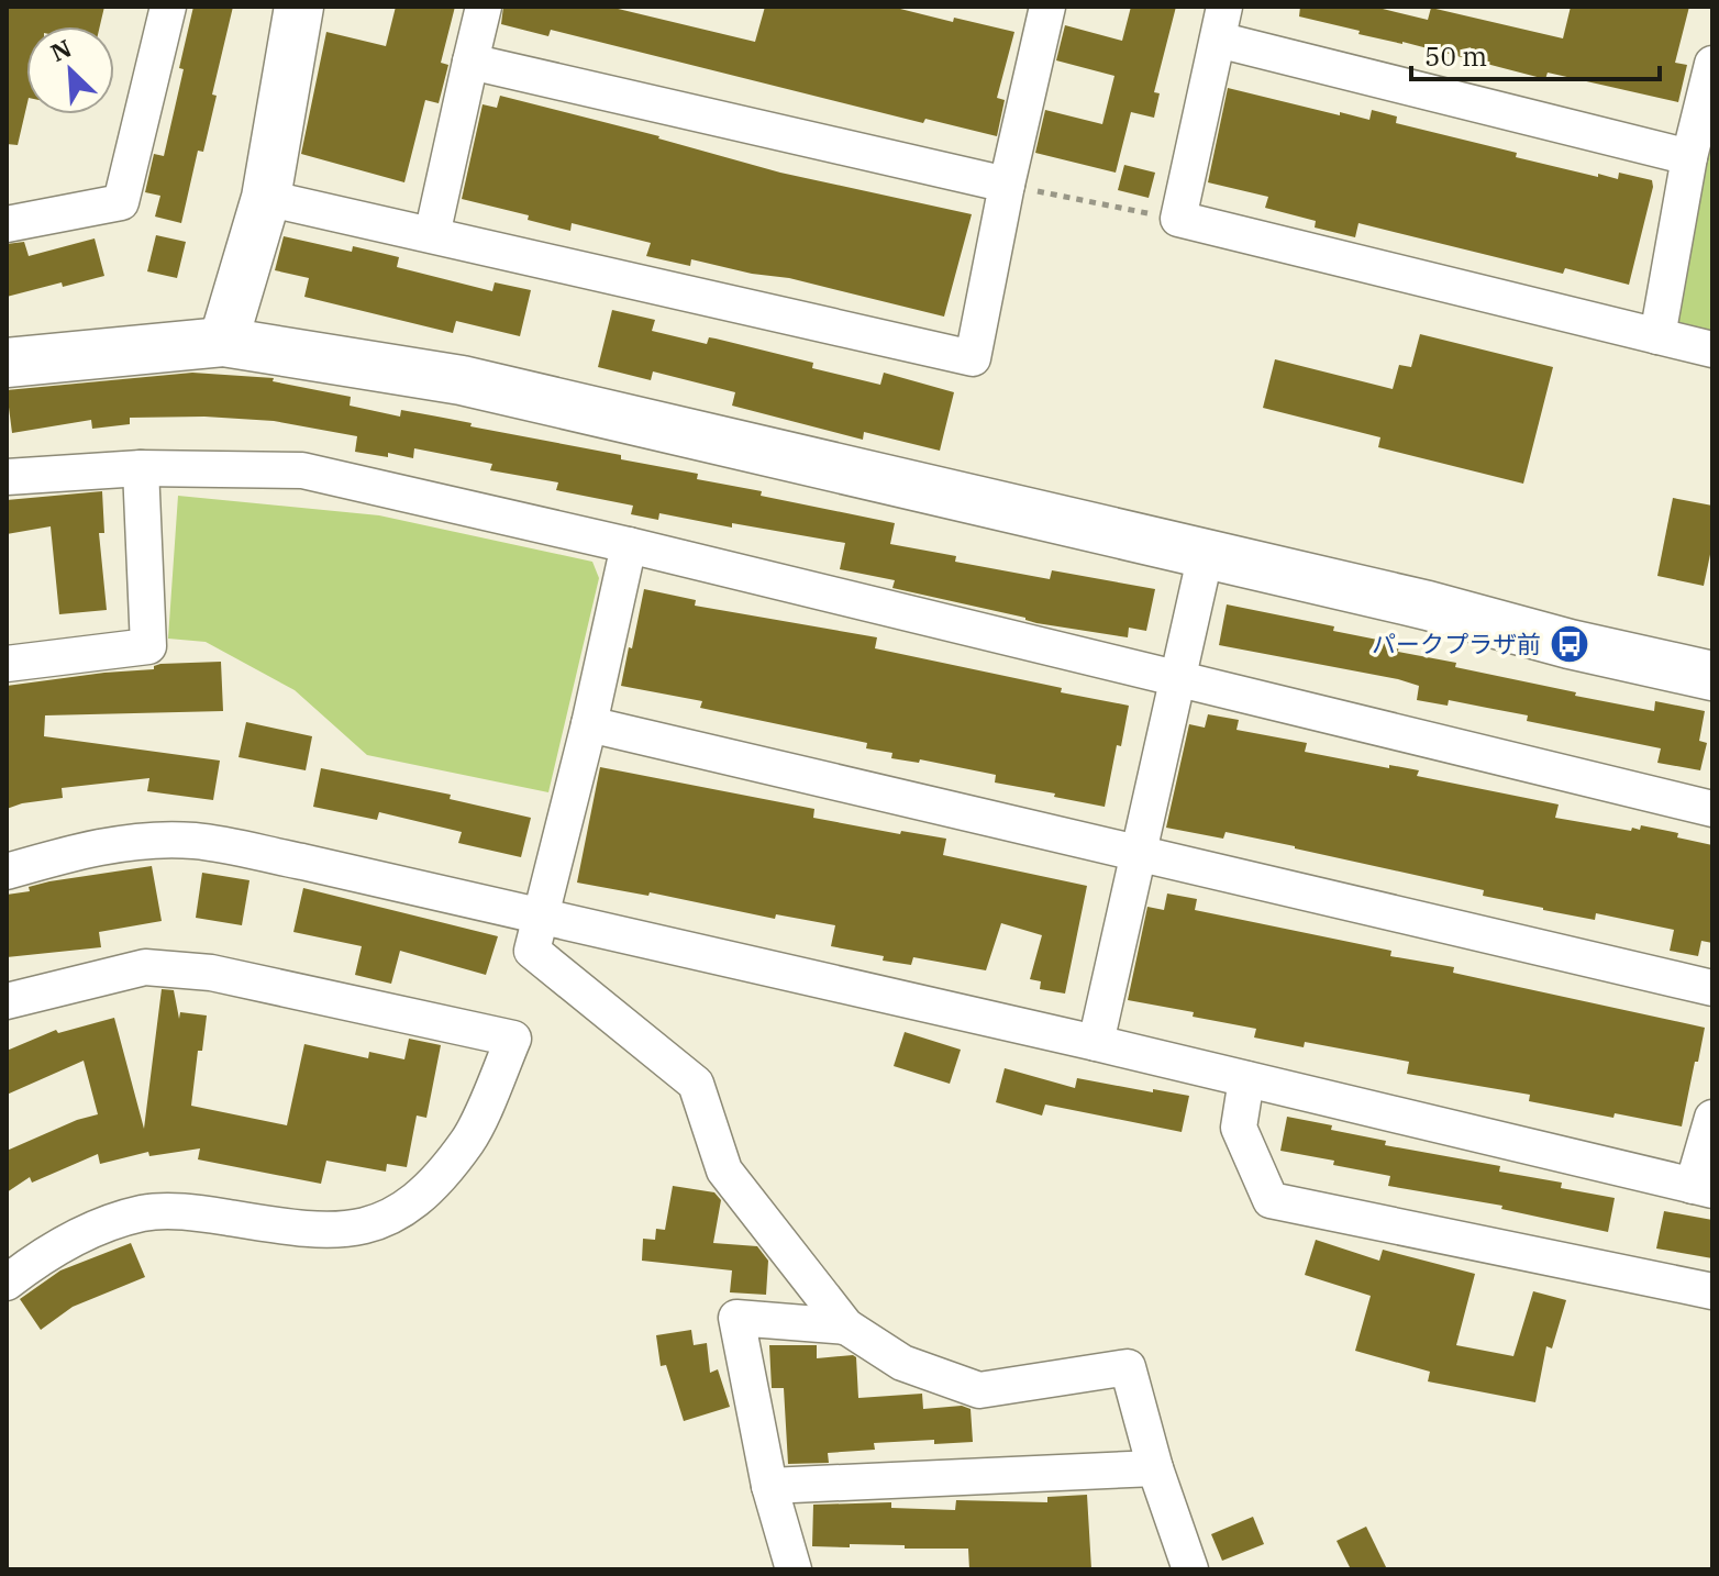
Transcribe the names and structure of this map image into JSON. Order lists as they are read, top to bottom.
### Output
{
  "places": {
    "bus stop": ["パークプラザ前"]
  },
  "scale_bar": "50 m",
  "north": "top left"
}
